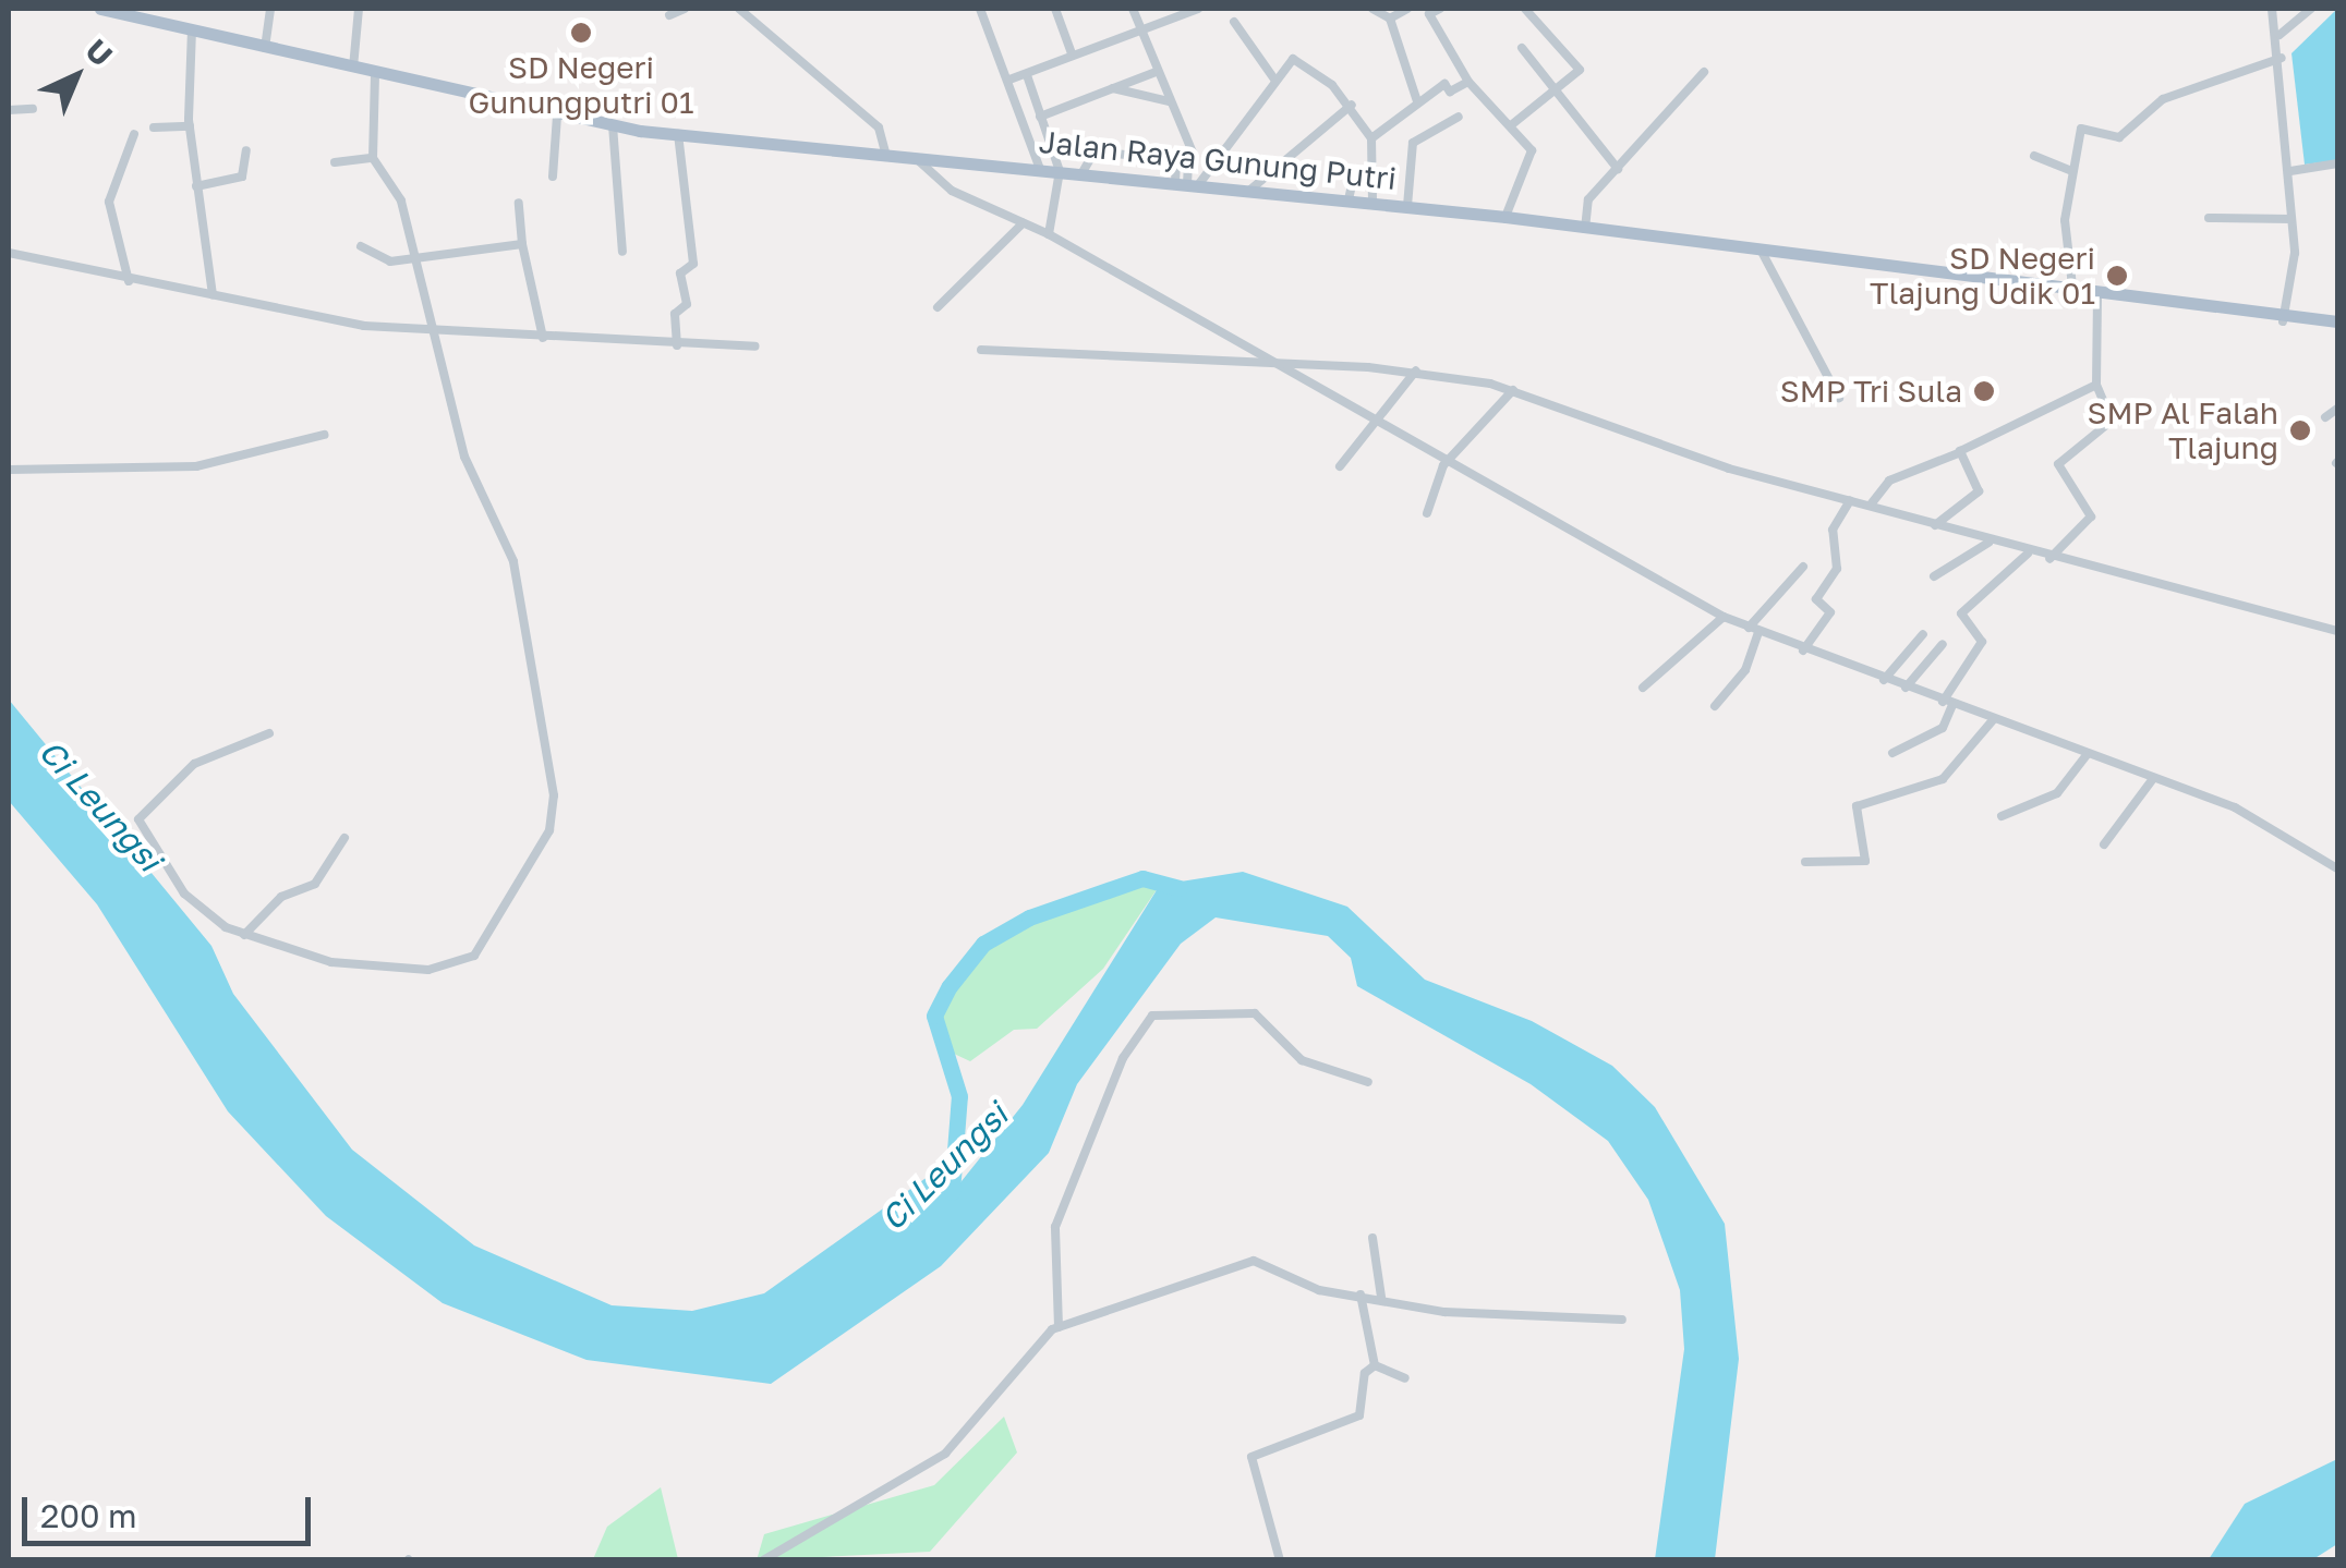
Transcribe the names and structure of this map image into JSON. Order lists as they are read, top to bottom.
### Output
{
  "streets": {
    "main road": ["Jalan Raya Gunung Putri"]
  },
  "water": ["Ci Leungsi"],
  "places": [
    "SD Negeri Gunungputri 01",
    "SD Negeri Tlajung Udik 01",
    "SMP Tri Sula",
    "SMP Al Falah Tlajung"
  ],
  "scale_bar": "200 m",
  "north": "top right"
}
